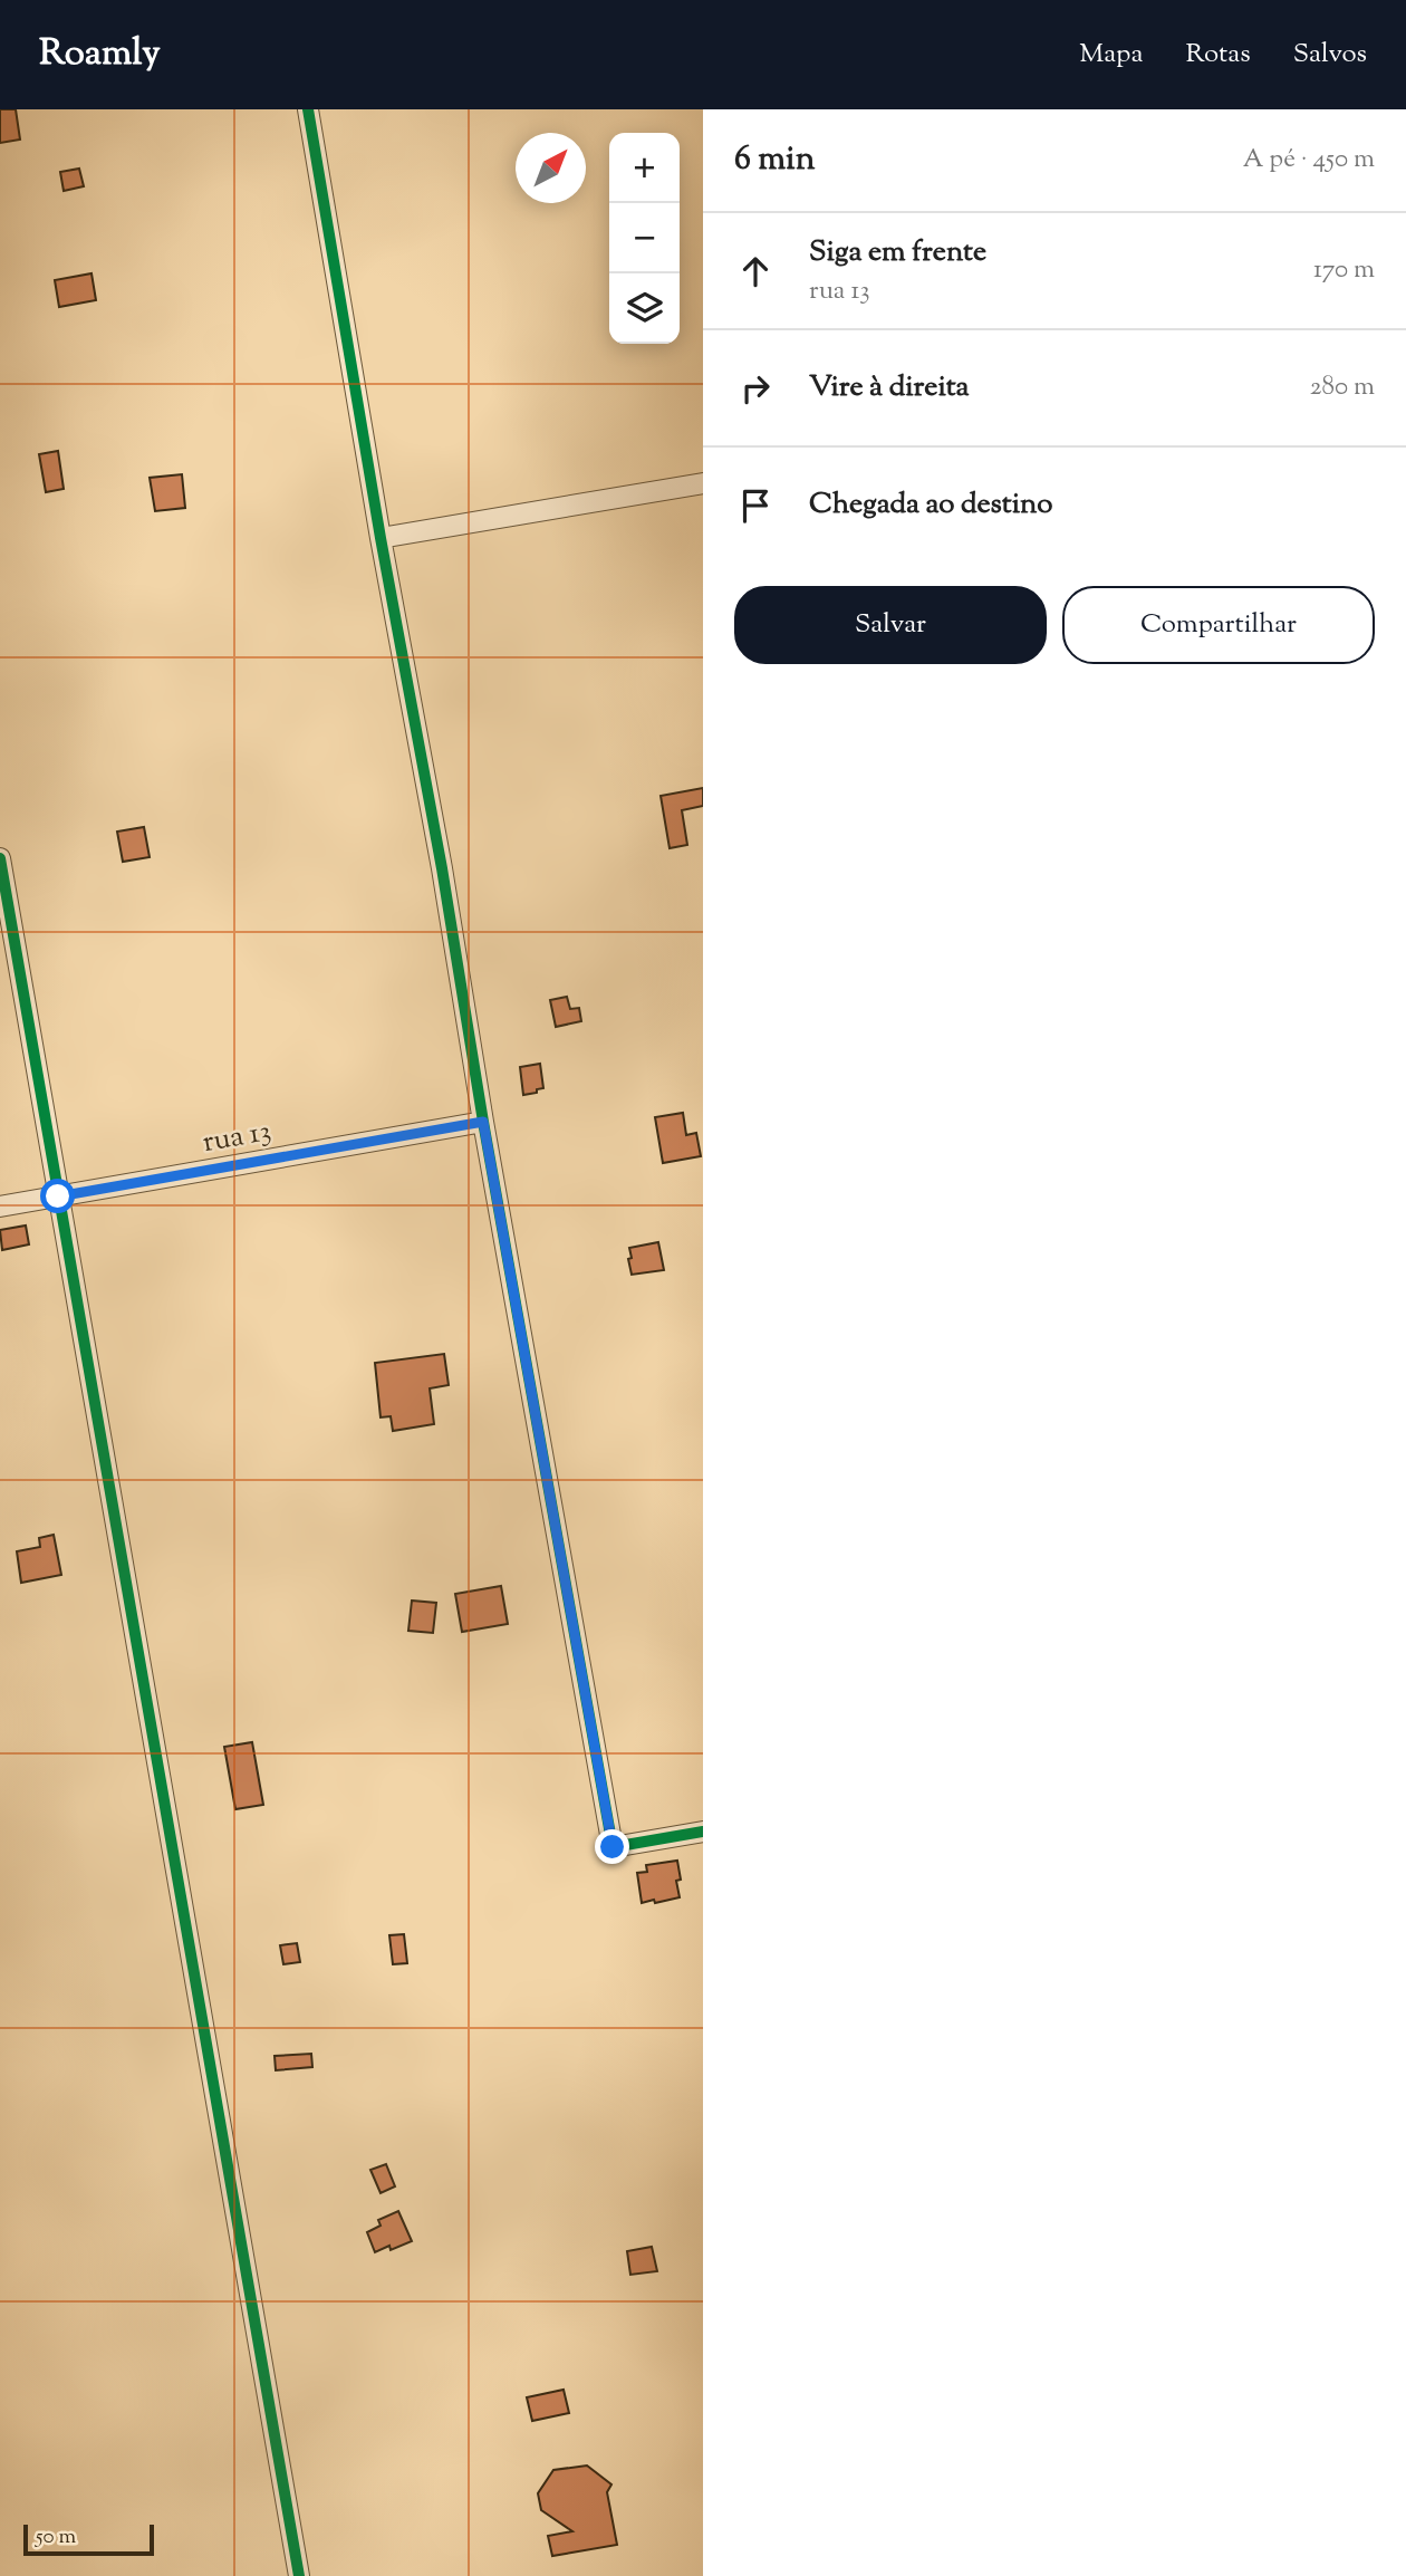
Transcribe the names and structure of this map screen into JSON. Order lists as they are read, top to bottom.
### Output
{
  "streets": {
    "street": ["rua 13"]
  },
  "scale_bar": "50 m",
  "north": "top right",
  "page": {
    "header": "Roamly",
    "nav": ["Mapa", "Rotas", "Salvos"],
    "heading": ["6 min", "A pé · 450 m"],
    "map_buttons": ["+", "−"],
    "list": [
      ["Siga em frente", "rua 13", "170 m"],
      ["Vire à direita", "280 m"],
      "Chegada ao destino"
    ],
    "buttons": ["Salvar", "Compartilhar"],
    "scale": "50 m"
  }
}
